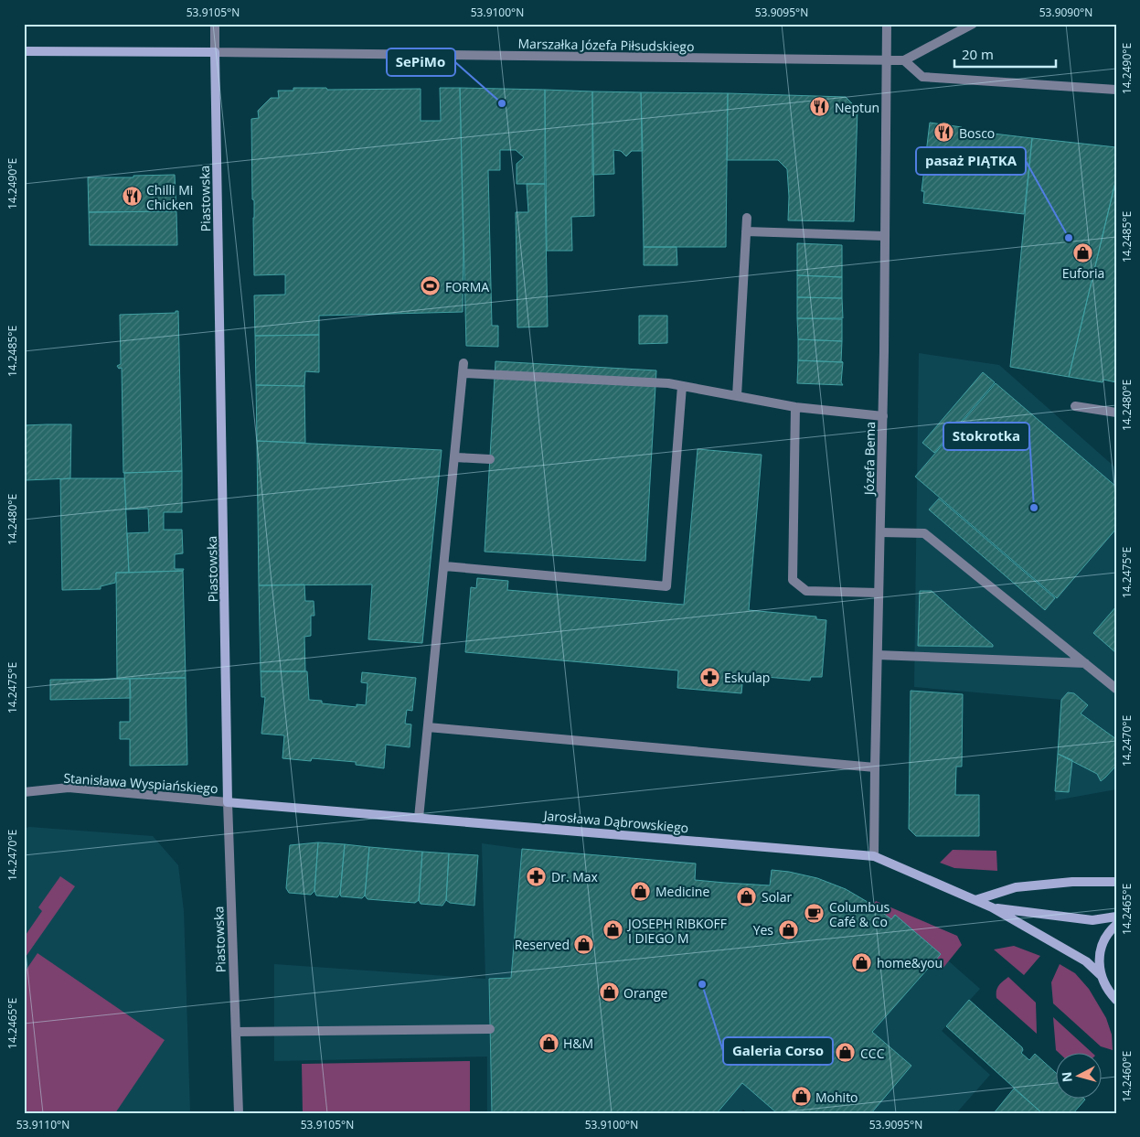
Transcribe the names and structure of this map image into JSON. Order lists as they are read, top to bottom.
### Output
{
  "streets": {
    "street": [
      "Marszałka Józefa Piłsudskiego",
      "Piastowska",
      "Józefa Bema",
      "Stanisława Wyspiańskiego",
      "Jarosława Dąbrowskiego"
    ]
  },
  "crossings": [
    ["Marszałka Józefa Piłsudskiego", "Piastowska"],
    ["Marszałka Józefa Piłsudskiego", "Józefa Bema"],
    ["Piastowska", "Stanisława Wyspiańskiego"],
    ["Piastowska", "Jarosława Dąbrowskiego"],
    ["Józefa Bema", "Jarosława Dąbrowskiego"],
    ["Stanisława Wyspiańskiego", "Jarosława Dąbrowskiego"]
  ],
  "places": {
    "other": [
      "SePiMo",
      "pasaż PIĄTKA",
      "Stokrotka",
      "Galeria Corso"
    ],
    "restaurant": ["Neptun", "Bosco", "Chilli Mi Chicken"],
    "shop": [
      "Euforia",
      "Medicine",
      "Solar",
      "Yes",
      "JOSEPH RIBKOFF I DIEGO M",
      "Reserved",
      "home&you",
      "Orange",
      "H&M",
      "CCC",
      "Mohito"
    ],
    "sports": ["FORMA"],
    "pharmacy": ["Eskulap", "Dr. Max"],
    "cafe": ["Columbus Café & Co"]
  },
  "scale_bar": "20 m",
  "north": "left",
  "coordinates": [
    "53.9105°N",
    "53.9100°N",
    "53.9095°N",
    "53.9090°N",
    "14.2490°E",
    "14.2485°E",
    "14.2480°E",
    "14.2475°E",
    "14.2470°E",
    "14.2465°E",
    "14.2460°E",
    "53.9110°N"
  ]
}
